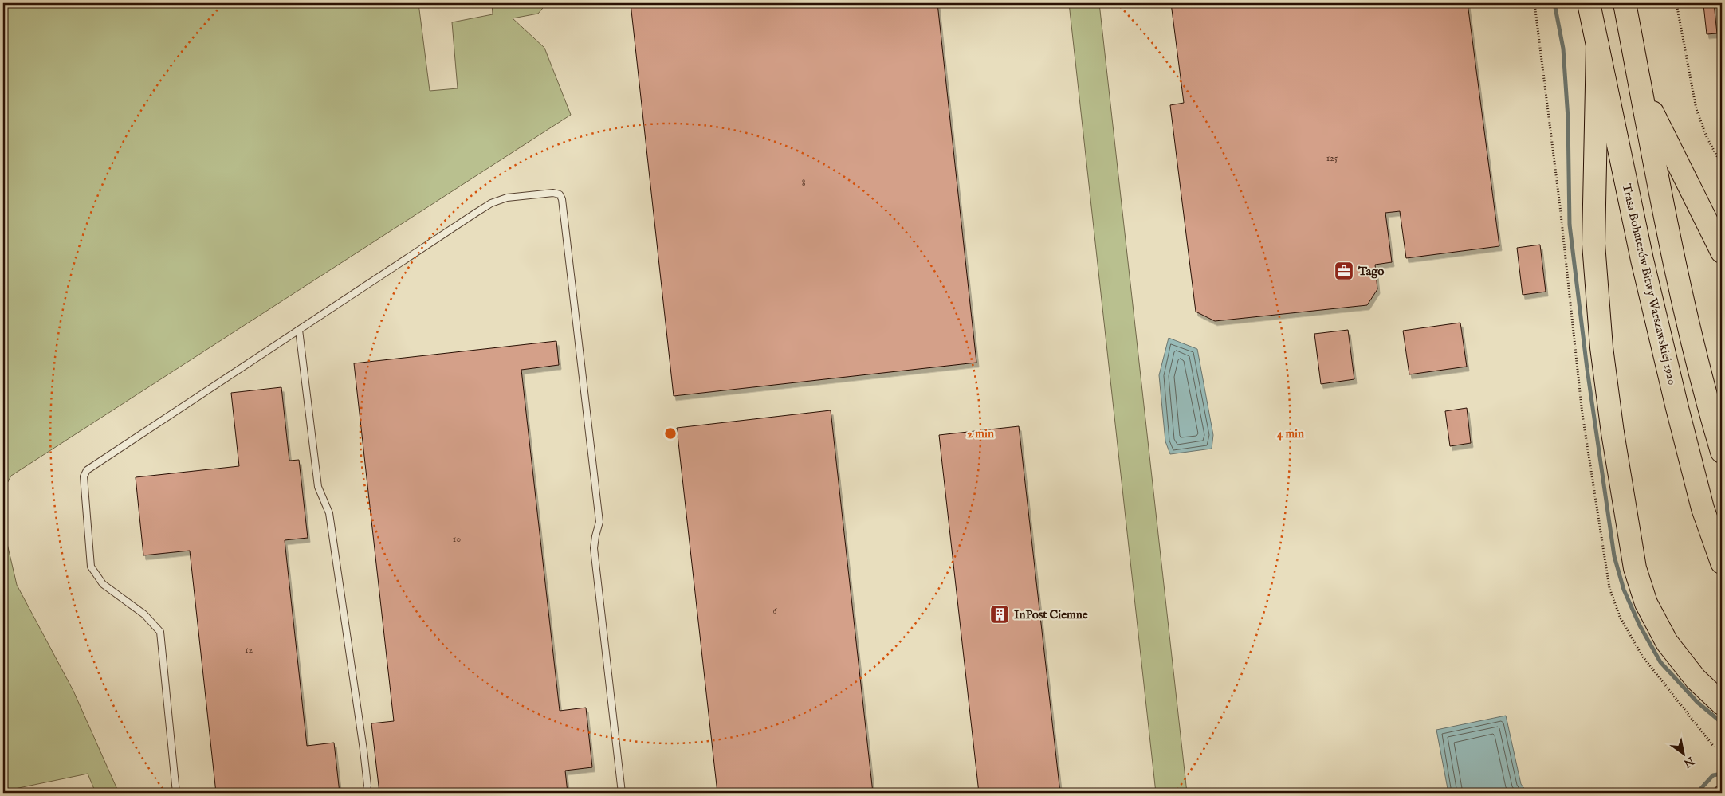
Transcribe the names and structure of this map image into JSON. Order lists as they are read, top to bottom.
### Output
{
  "streets": {
    "highway": ["Trasa Bohaterów Bitwy Warszawskiej 1920"]
  },
  "places": {
    "office": ["Tago"],
    "building": ["InPost Ciemne"]
  },
  "house_numbers": [
    "125",
    "8",
    "10",
    "6",
    "12"
  ],
  "north": "bottom right",
  "rings": ["2 min", "4 min"]
}
